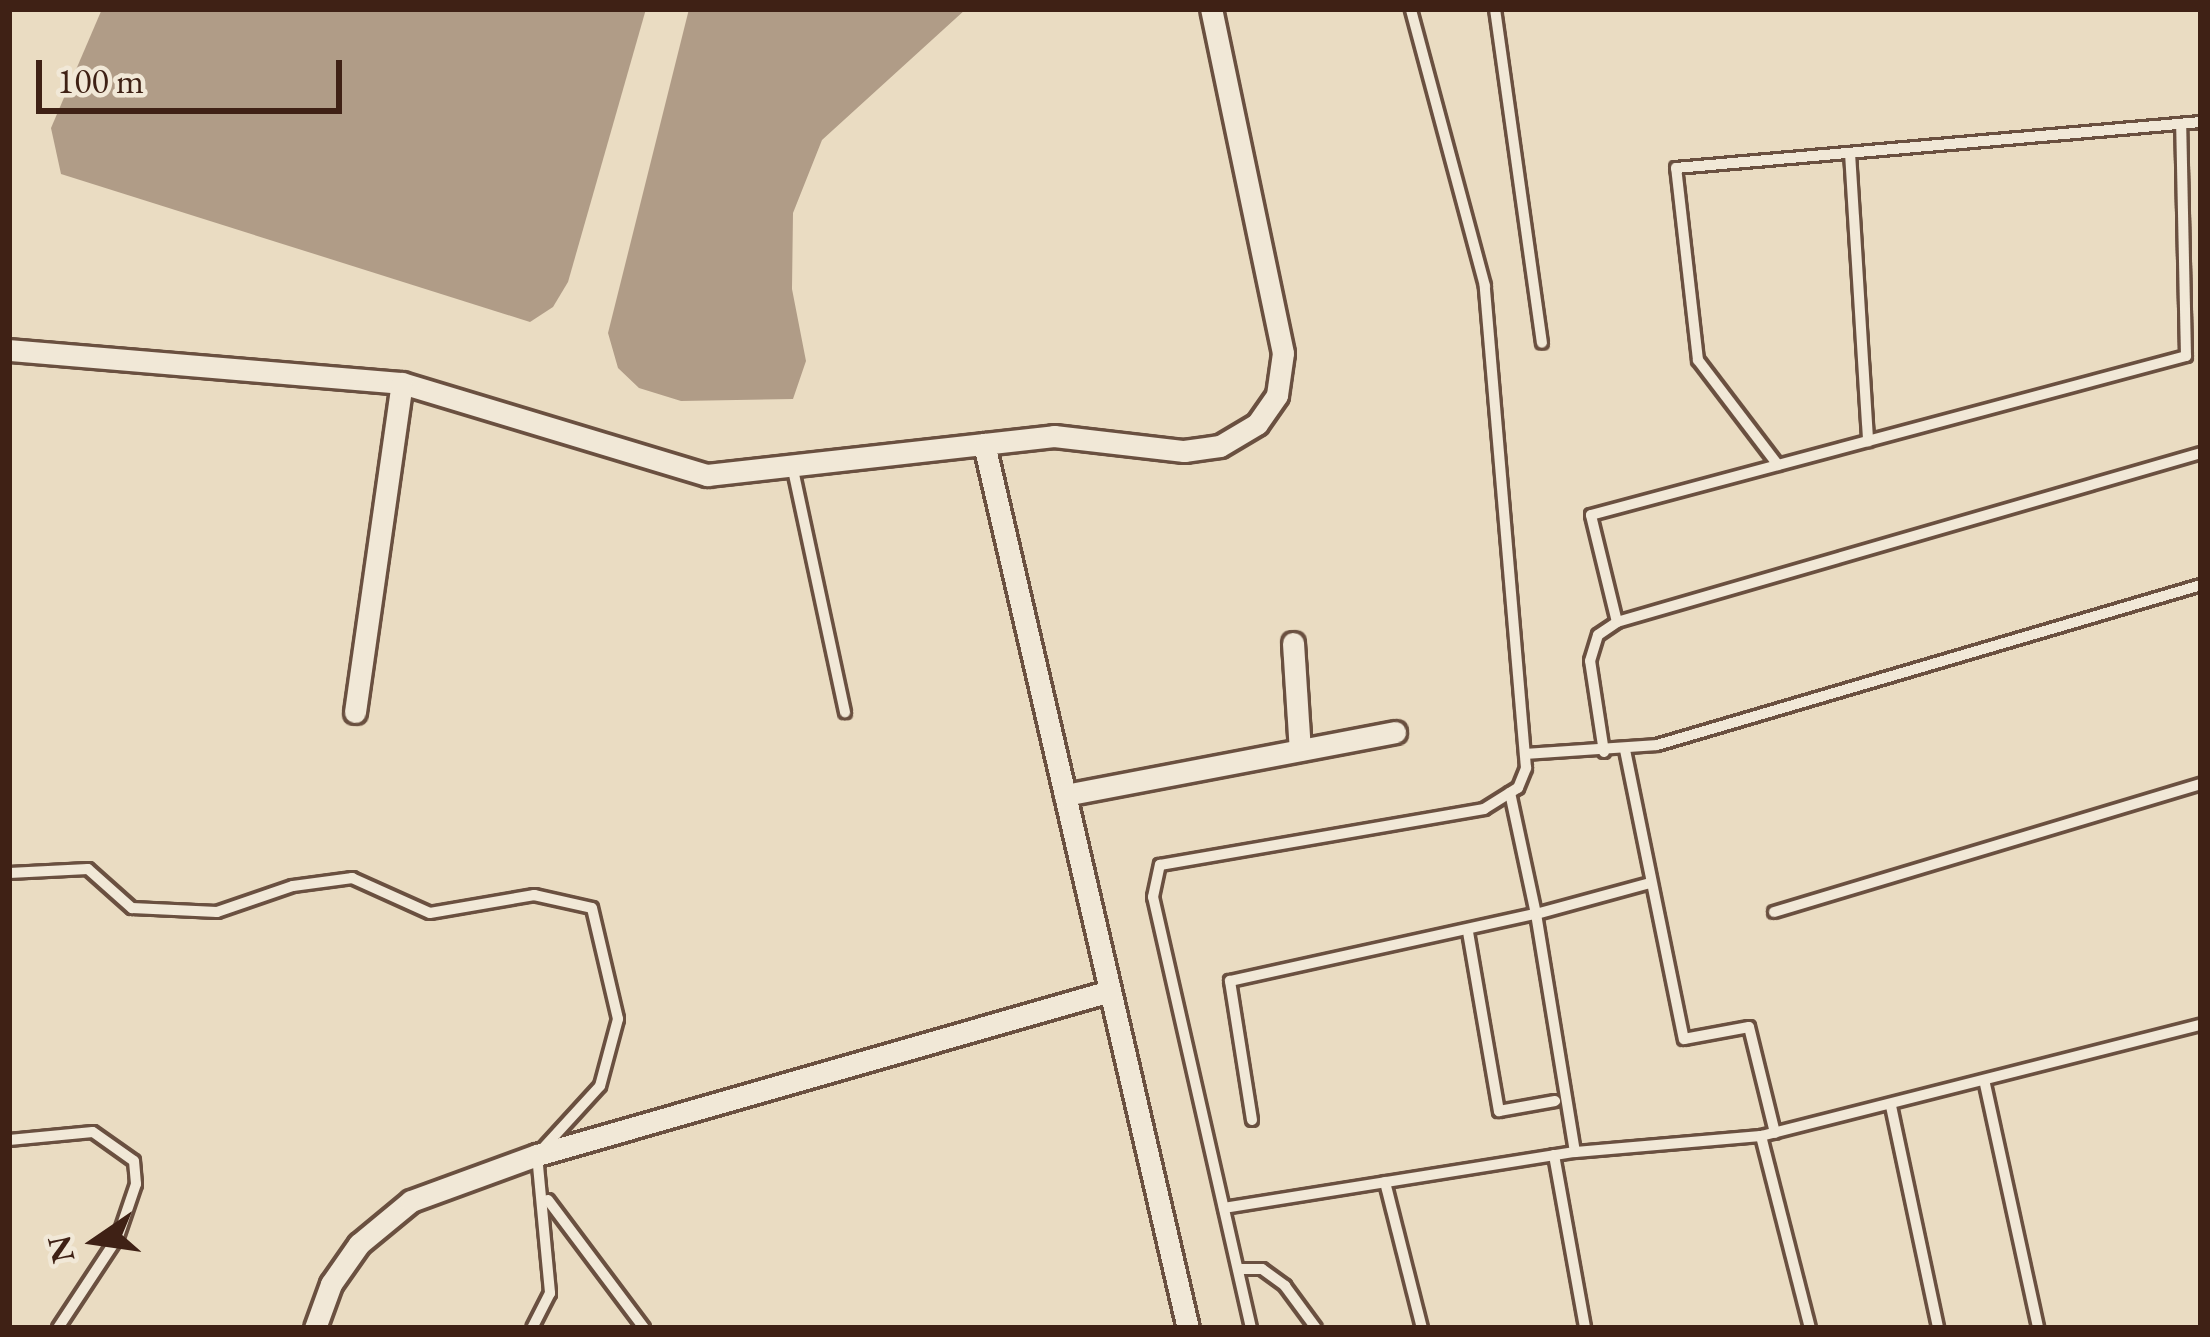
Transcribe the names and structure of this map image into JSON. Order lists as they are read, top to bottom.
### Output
{
  "scale_bar": "100 m",
  "north": "left"
}
